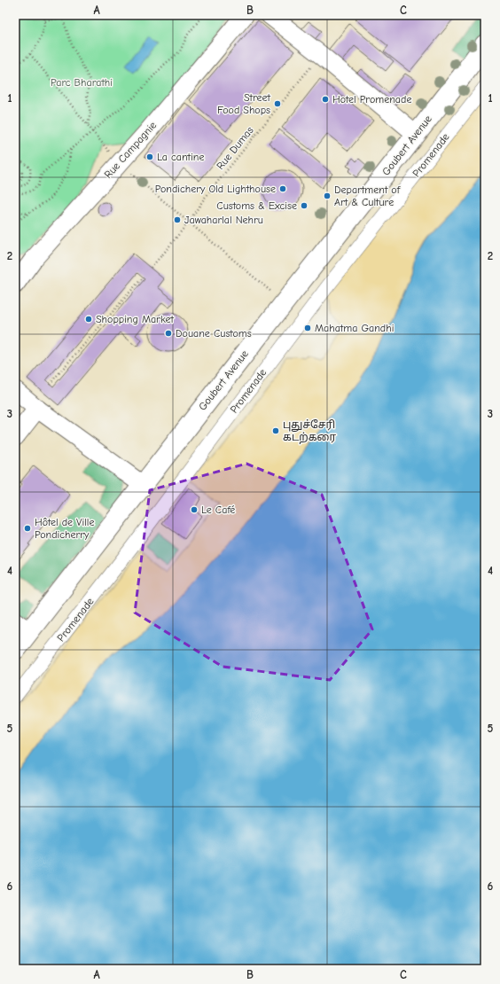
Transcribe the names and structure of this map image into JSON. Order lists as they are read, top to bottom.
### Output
{
  "streets": {
    "street": ["Goubert Avenue", "Rue Campagnie", "Promenade"],
    "path": ["Rue Dumas"]
  },
  "parks": ["Parc Bharathi"],
  "places": [
    "Hotel Promenade",
    "Street Food Shops",
    "La cantine",
    "Pondichery Old Lighthouse",
    "Department of Art & Culture",
    "Customs & Excise",
    "Jawaharlal Nehru",
    "Shopping Market",
    "Mahatma Gandhi",
    "Douane Customs",
    "புதுச்சேரி கடற்கரை",
    "Le Café",
    "Hôtel de Ville Pondicherry"
  ],
  "grid": {
    "columns": ["A", "B", "C"],
    "rows": [
      "1",
      "2",
      "3",
      "4",
      "5",
      "6"
    ]
  }
}
